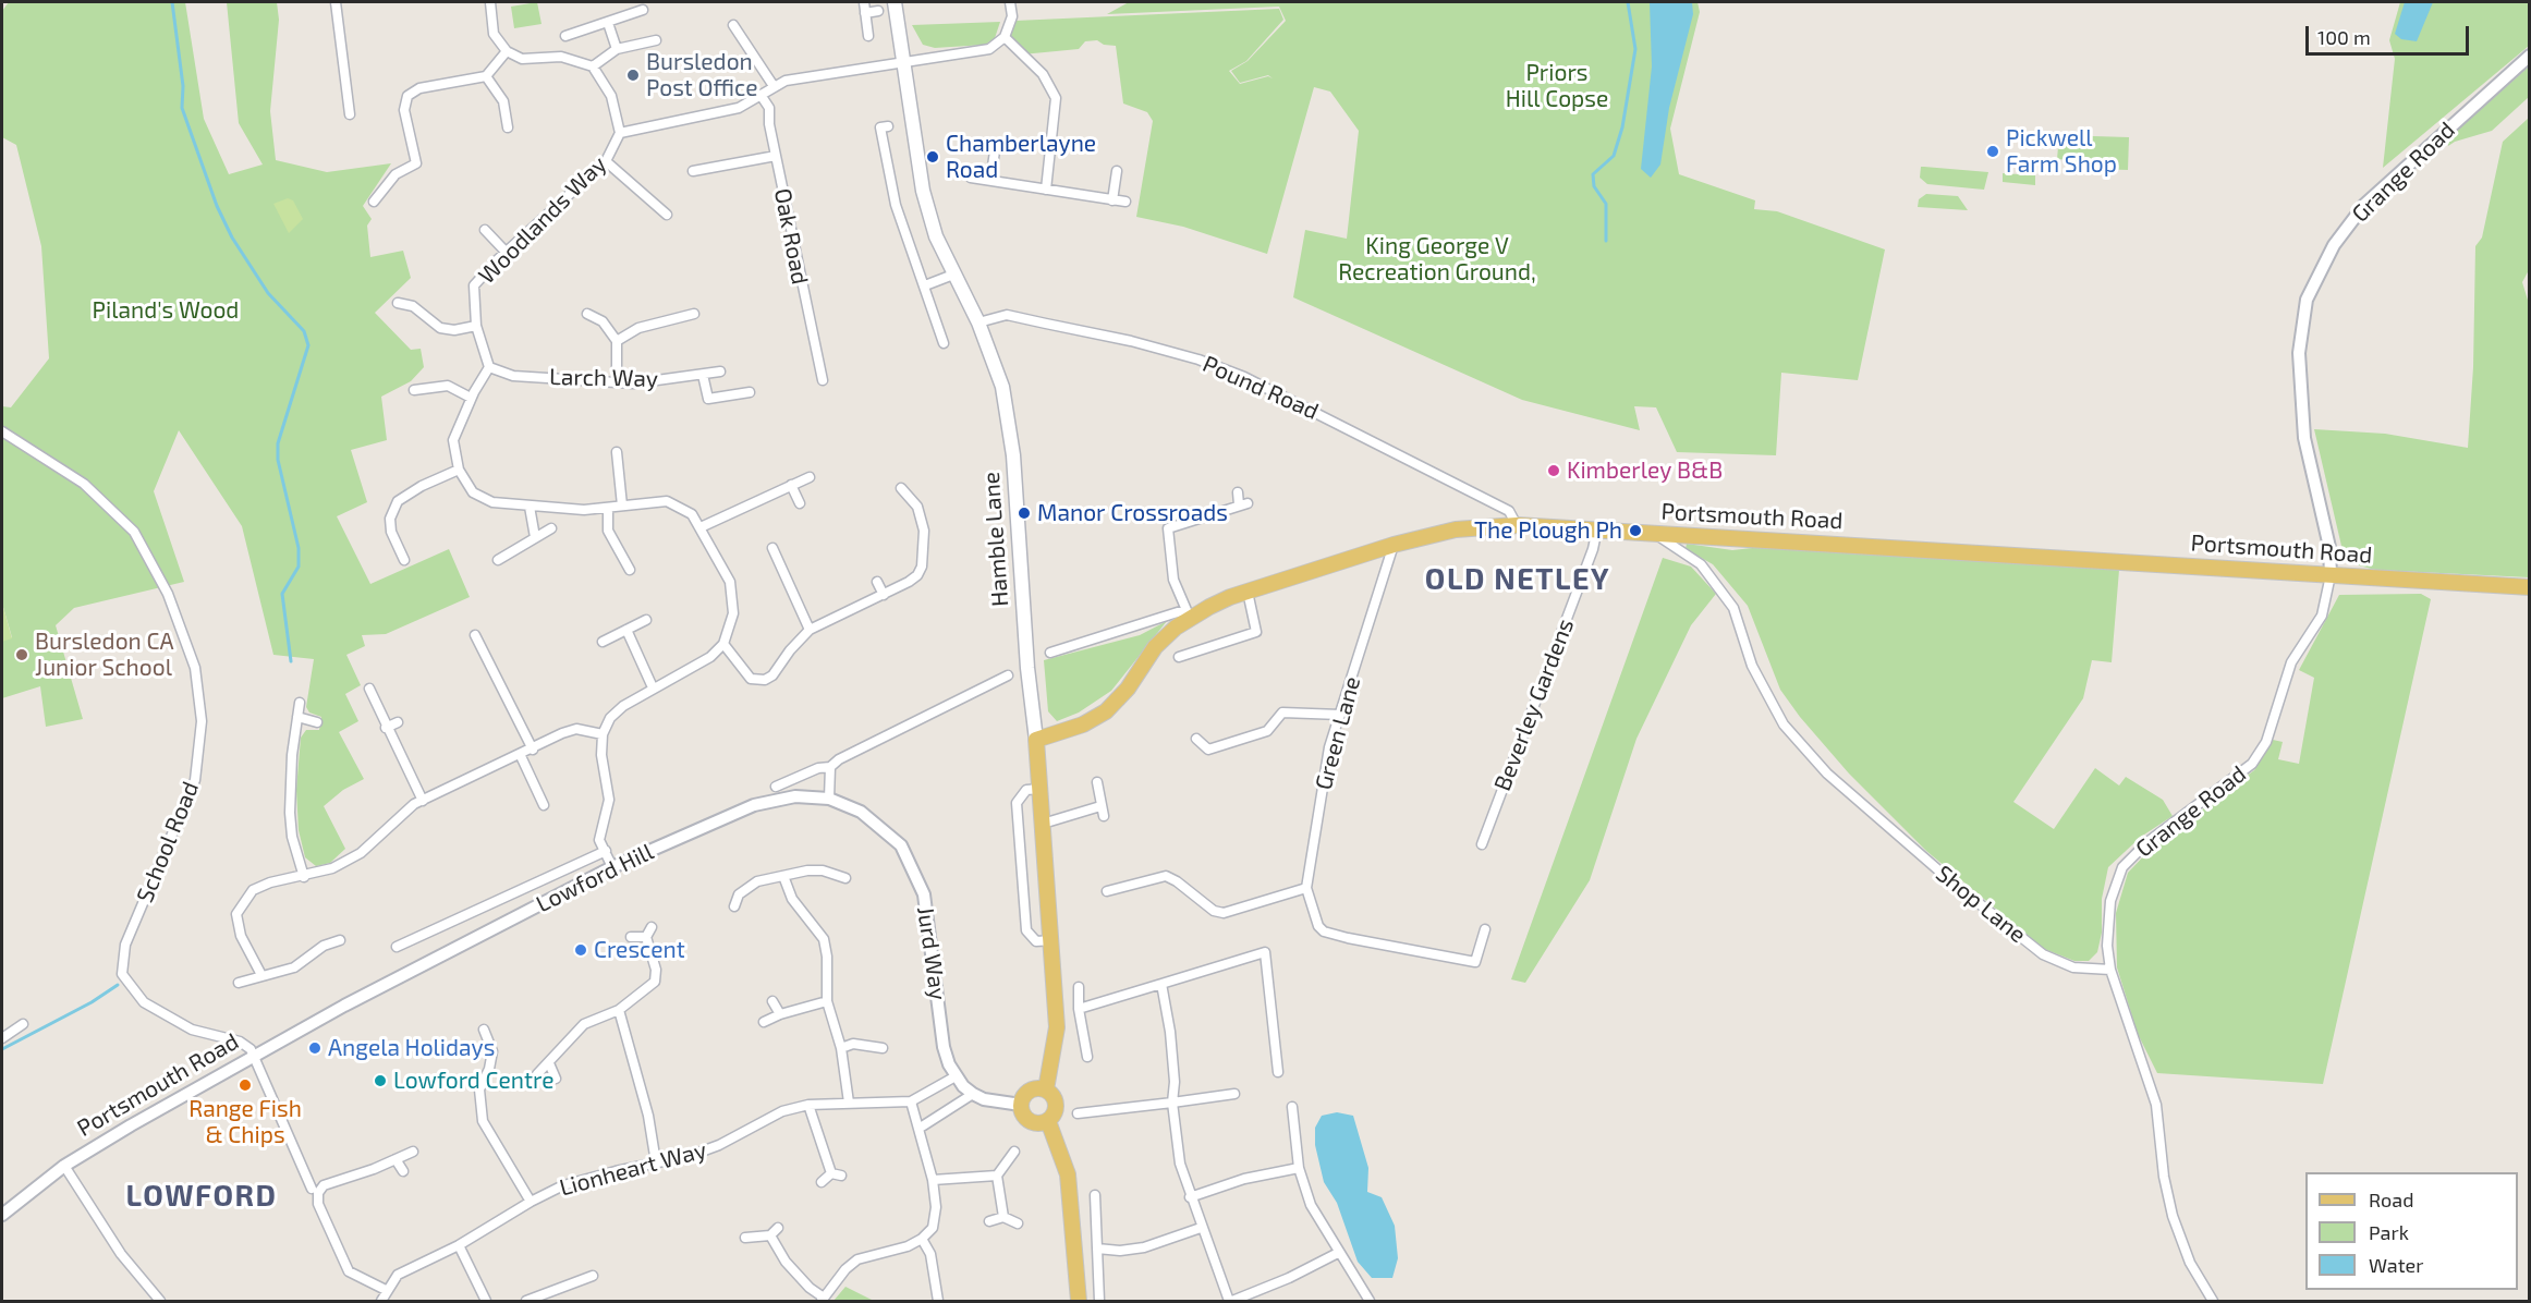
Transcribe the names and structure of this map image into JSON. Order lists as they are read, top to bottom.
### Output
{
  "streets": {
    "main road": ["Portsmouth Road", "Hamble Lane"],
    "street": [
      "Grange Road",
      "Woodlands Way",
      "Oak Road",
      "Larch Way",
      "Pound Road",
      "Beverley Gardens",
      "Green Lane",
      "School Road",
      "Lowford Hill",
      "Shop Lane",
      "Jurd Way",
      "Lionheart Way"
    ]
  },
  "crossings": [
    ["Grange Road", "Portsmouth Road"],
    ["Grange Road", "Shop Lane"],
    ["Woodlands Way", "Larch Way"],
    ["Pound Road", "Portsmouth Road"],
    ["Pound Road", "Hamble Lane"],
    ["Portsmouth Road", "Hamble Lane"],
    ["Portsmouth Road", "Beverley Gardens"],
    ["Portsmouth Road", "Green Lane"],
    ["Portsmouth Road", "School Road"],
    ["Portsmouth Road", "Lowford Hill"],
    ["Portsmouth Road", "Shop Lane"],
    ["Hamble Lane", "Jurd Way"],
    ["Lowford Hill", "Jurd Way"],
    ["Jurd Way", "Lionheart Way"]
  ],
  "districts": ["OLD NETLEY", "LOWFORD"],
  "parks": ["Priors Hill Copse", "King George V Recreation Ground,", "Piland's Wood"],
  "places": [
    "Bursledon Post Office",
    "Pickwell Farm Shop",
    "Chamberlayne Road",
    "Kimberley B&B",
    "Manor Crossroads",
    "The Plough Ph",
    "Bursledon CA Junior School",
    "Crescent",
    "Angela Holidays",
    "Lowford Centre",
    "Range Fish & Chips"
  ],
  "legend": ["Road", "Park", "Water"],
  "scale_bar": "100 m"
}
